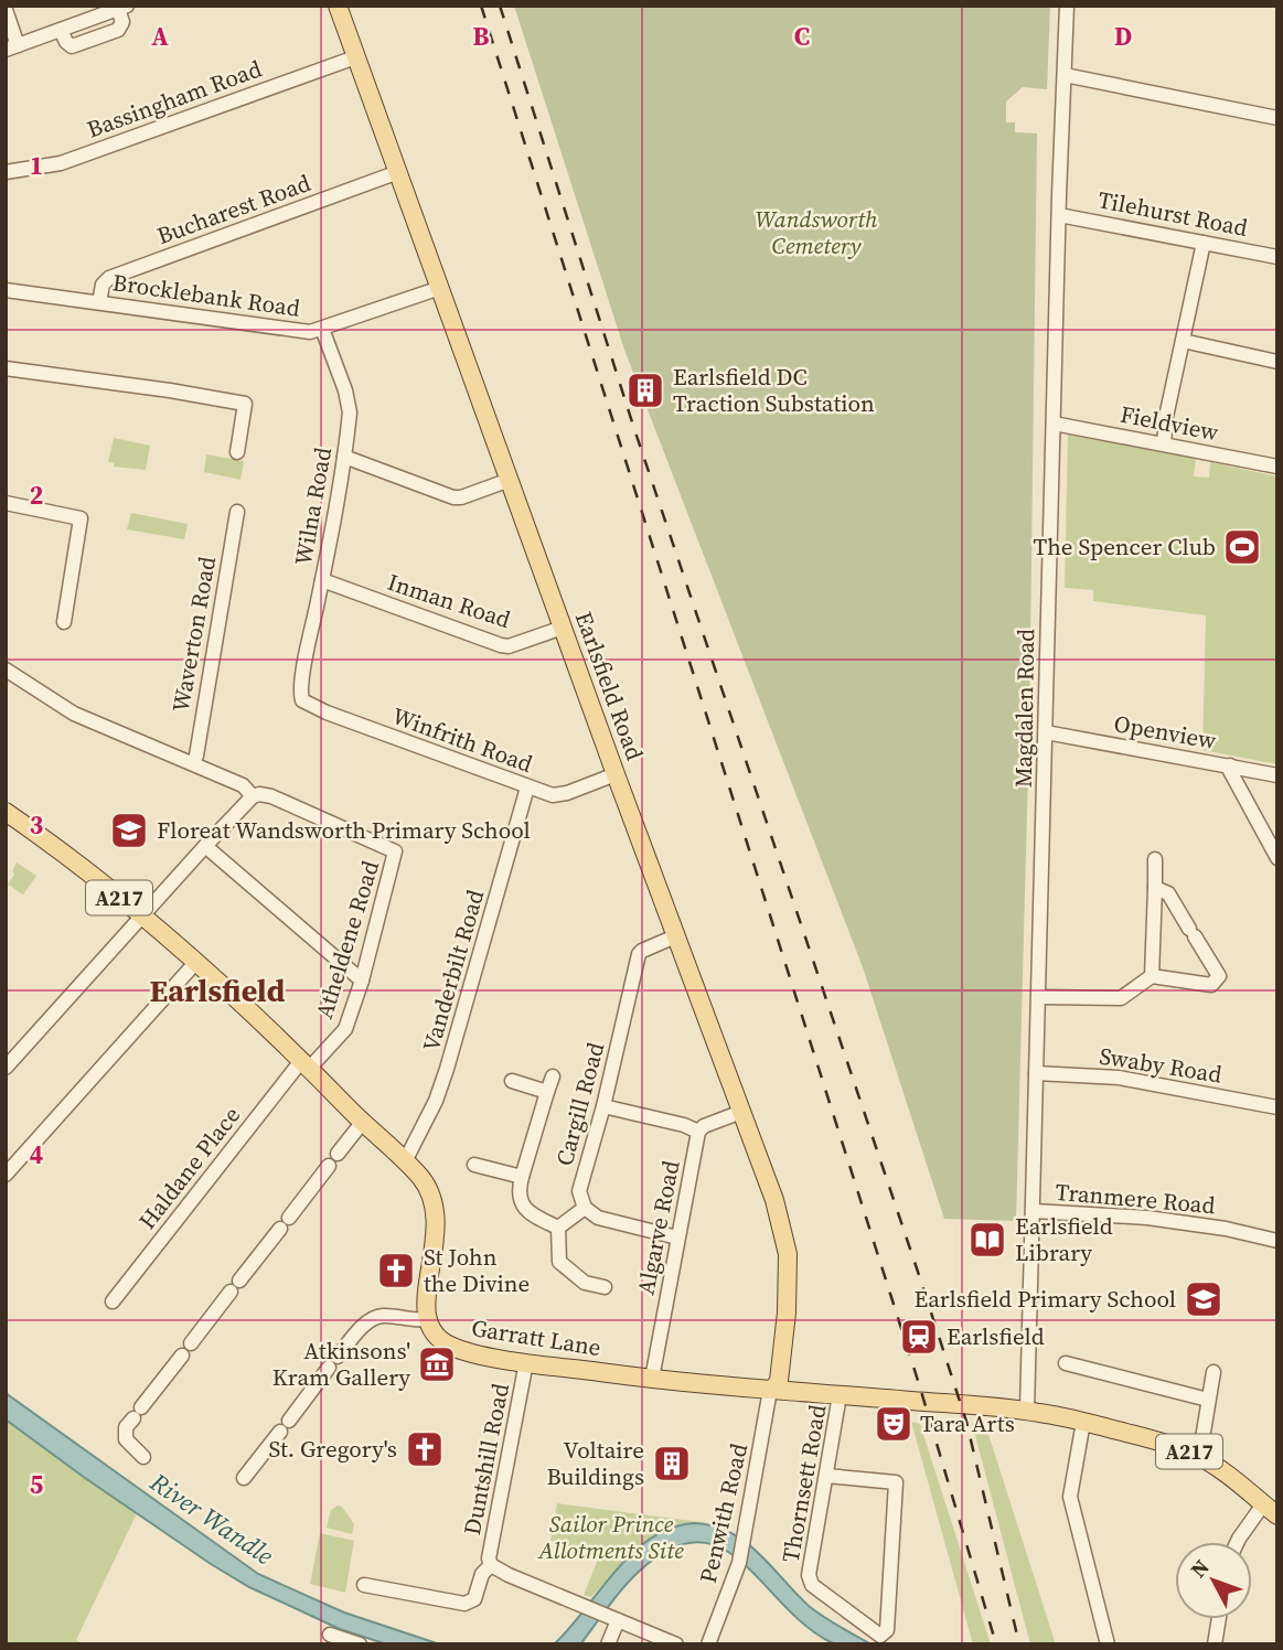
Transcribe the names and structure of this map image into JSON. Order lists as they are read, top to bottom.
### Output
{
  "streets": {
    "main road": ["Earlsfield Road", "A217", "Garratt Lane"],
    "street": [
      "Bassingham Road",
      "Bucharest Road",
      "Tilehurst Road",
      "Brocklebank Road",
      "Fieldview",
      "Wilna Road",
      "Inman Road",
      "Waverton Road",
      "Magdalen Road",
      "Openview",
      "Winfrith Road",
      "Atheldene Road",
      "Vanderbilt Road",
      "Swaby Road",
      "Cargill Road",
      "Haldane Place",
      "Tranmere Road",
      "Algarve Road",
      "Duntshill Road",
      "Thornsett Road",
      "Penwith Road"
    ]
  },
  "crossings": [
    ["Bassingham Road", "Earlsfield Road"],
    ["Bucharest Road", "Brocklebank Road"],
    ["Bucharest Road", "Earlsfield Road"],
    ["Tilehurst Road", "Magdalen Road"],
    ["Brocklebank Road", "Wilna Road"],
    ["Brocklebank Road", "Earlsfield Road"],
    ["Fieldview", "Magdalen Road"],
    ["Wilna Road", "Inman Road"],
    ["Wilna Road", "Winfrith Road"],
    ["Inman Road", "Earlsfield Road"],
    ["Waverton Road", "Atheldene Road"],
    ["Earlsfield Road", "Winfrith Road"],
    ["Earlsfield Road", "Cargill Road"],
    ["Earlsfield Road", "Algarve Road"],
    ["Earlsfield Road", "Garratt Lane"],
    ["Earlsfield Road", "Penwith Road"],
    ["Magdalen Road", "Openview"],
    ["Magdalen Road", "Swaby Road"],
    ["Magdalen Road", "Tranmere Road"],
    ["Magdalen Road", "Garratt Lane"],
    ["Winfrith Road", "Vanderbilt Road"],
    ["A217", "Atheldene Road"],
    ["A217", "Vanderbilt Road"],
    ["A217", "Haldane Place"],
    ["A217", "Garratt Lane"],
    ["Atheldene Road", "Haldane Place"],
    ["Algarve Road", "Garratt Lane"],
    ["Garratt Lane", "Duntshill Road"],
    ["Garratt Lane", "Thornsett Road"],
    ["Garratt Lane", "Penwith Road"]
  ],
  "districts": ["Earlsfield"],
  "water": ["River Wandle"],
  "parks": ["Wandsworth Cemetery", "Sailor Prince Allotments Site"],
  "places": {
    "building": ["Earlsfield DC Traction Substation", "Voltaire Buildings"],
    "sports": ["The Spencer Club"],
    "school or university": ["Floreat Wandsworth Primary School", "Earlsfield Primary School"],
    "library": ["Earlsfield Library"],
    "church": ["St John the Divine", "St. Gregory's"],
    "station": ["Earlsfield"],
    "museum": ["Atkinsons' Kram Gallery"],
    "theatre": ["Tara Arts"]
  },
  "north": "top left",
  "grid": {
    "columns": [
      "A",
      "B",
      "C",
      "D"
    ],
    "rows": [
      "1",
      "2",
      "3",
      "4",
      "5"
    ]
  }
}
